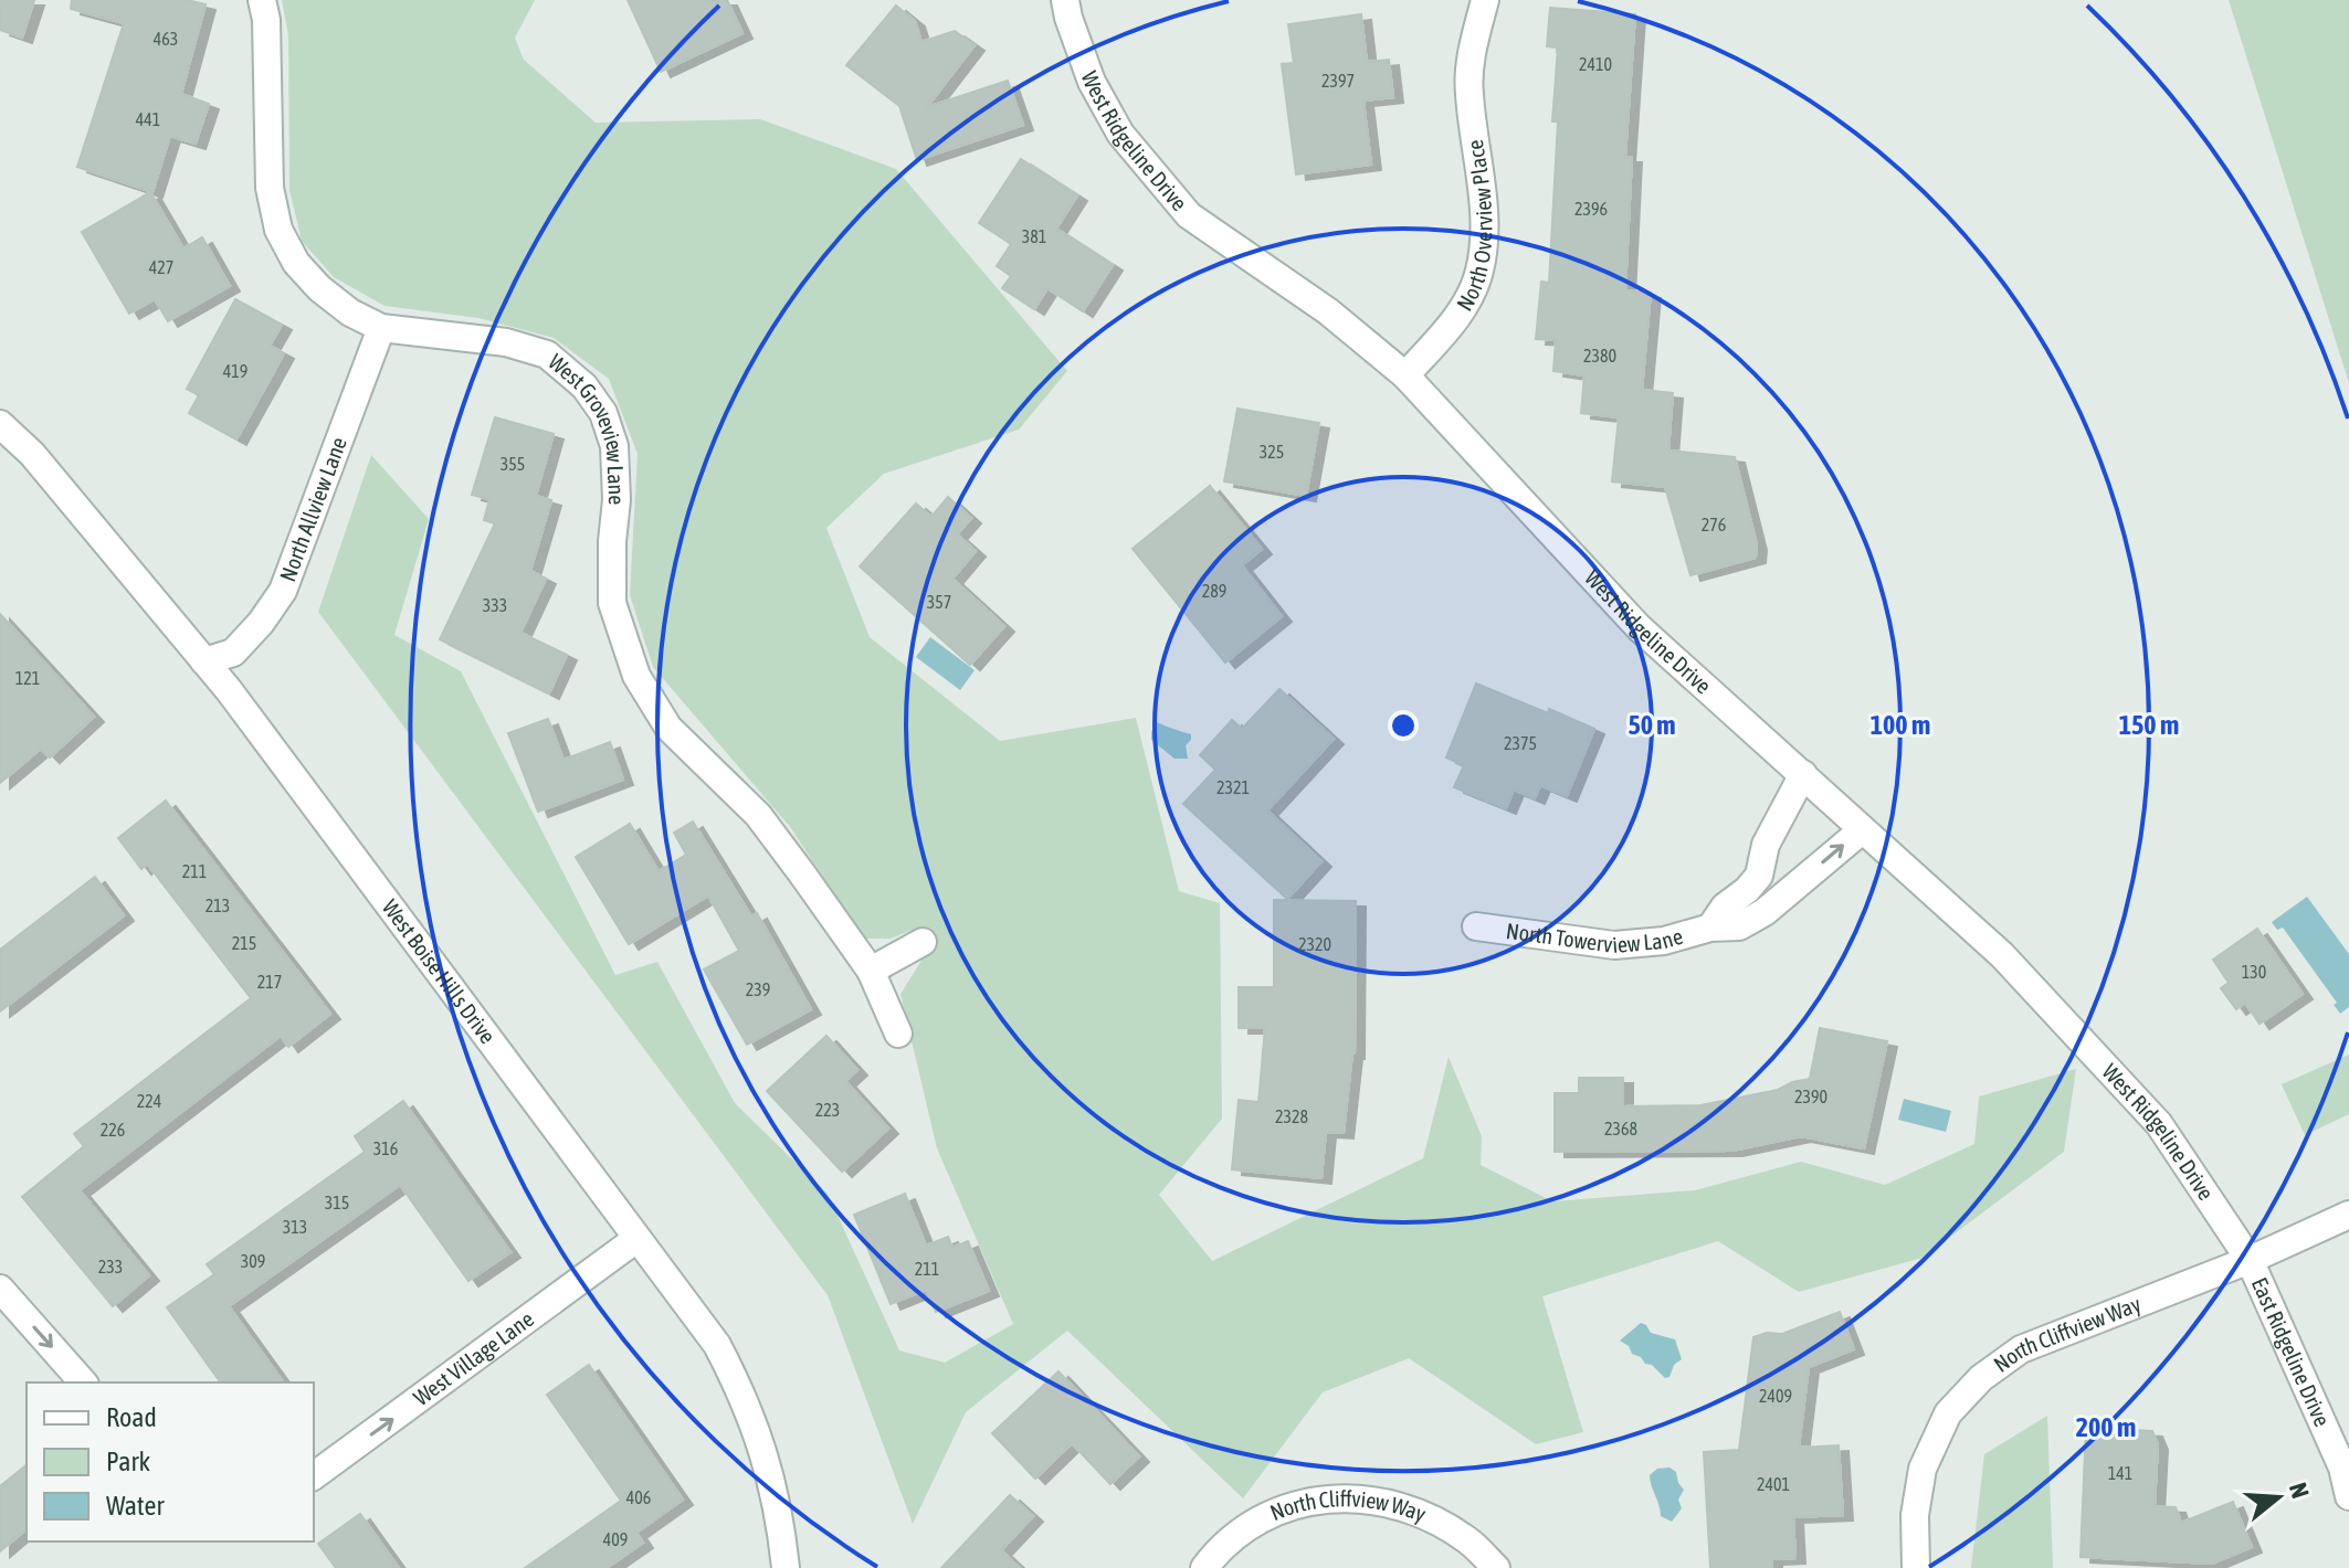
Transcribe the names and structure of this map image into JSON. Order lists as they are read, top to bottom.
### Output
{
  "streets": {
    "street": [
      "West Ridgeline Drive",
      "North Overview Place",
      "West Groveview Lane",
      "North Allview Lane",
      "North Towerview Lane",
      "West Boise Hills Drive",
      "North Cliffview Way",
      "East Ridgeline Drive",
      "West Village Lane"
    ]
  },
  "crossings": [
    ["West Ridgeline Drive", "North Overview Place"],
    ["West Ridgeline Drive", "North Towerview Lane"],
    ["West Ridgeline Drive", "North Cliffview Way"],
    ["West Ridgeline Drive", "East Ridgeline Drive"],
    ["West Groveview Lane", "North Allview Lane"],
    ["North Allview Lane", "West Boise Hills Drive"],
    ["West Boise Hills Drive", "West Village Lane"],
    ["North Cliffview Way", "East Ridgeline Drive"]
  ],
  "one_way": ["West Village Lane"],
  "house_numbers": [
    "463",
    "2410",
    "2397",
    "441",
    "2396",
    "381",
    "427",
    "2380",
    "419",
    "325",
    "355",
    "276",
    "289",
    "357",
    "333",
    "121",
    "2375",
    "2321",
    "211",
    "213",
    "215",
    "2320",
    "130",
    "217",
    "239",
    "2390",
    "224",
    "223",
    "2328",
    "2368",
    "226",
    "316",
    "315",
    "313",
    "309",
    "233",
    "211",
    "2409",
    "141",
    "2401",
    "406",
    "409"
  ],
  "legend": ["Road", "Park", "Water"],
  "north": "right",
  "rings": [
    "50 m",
    "100 m",
    "150 m",
    "200 m"
  ]
}
